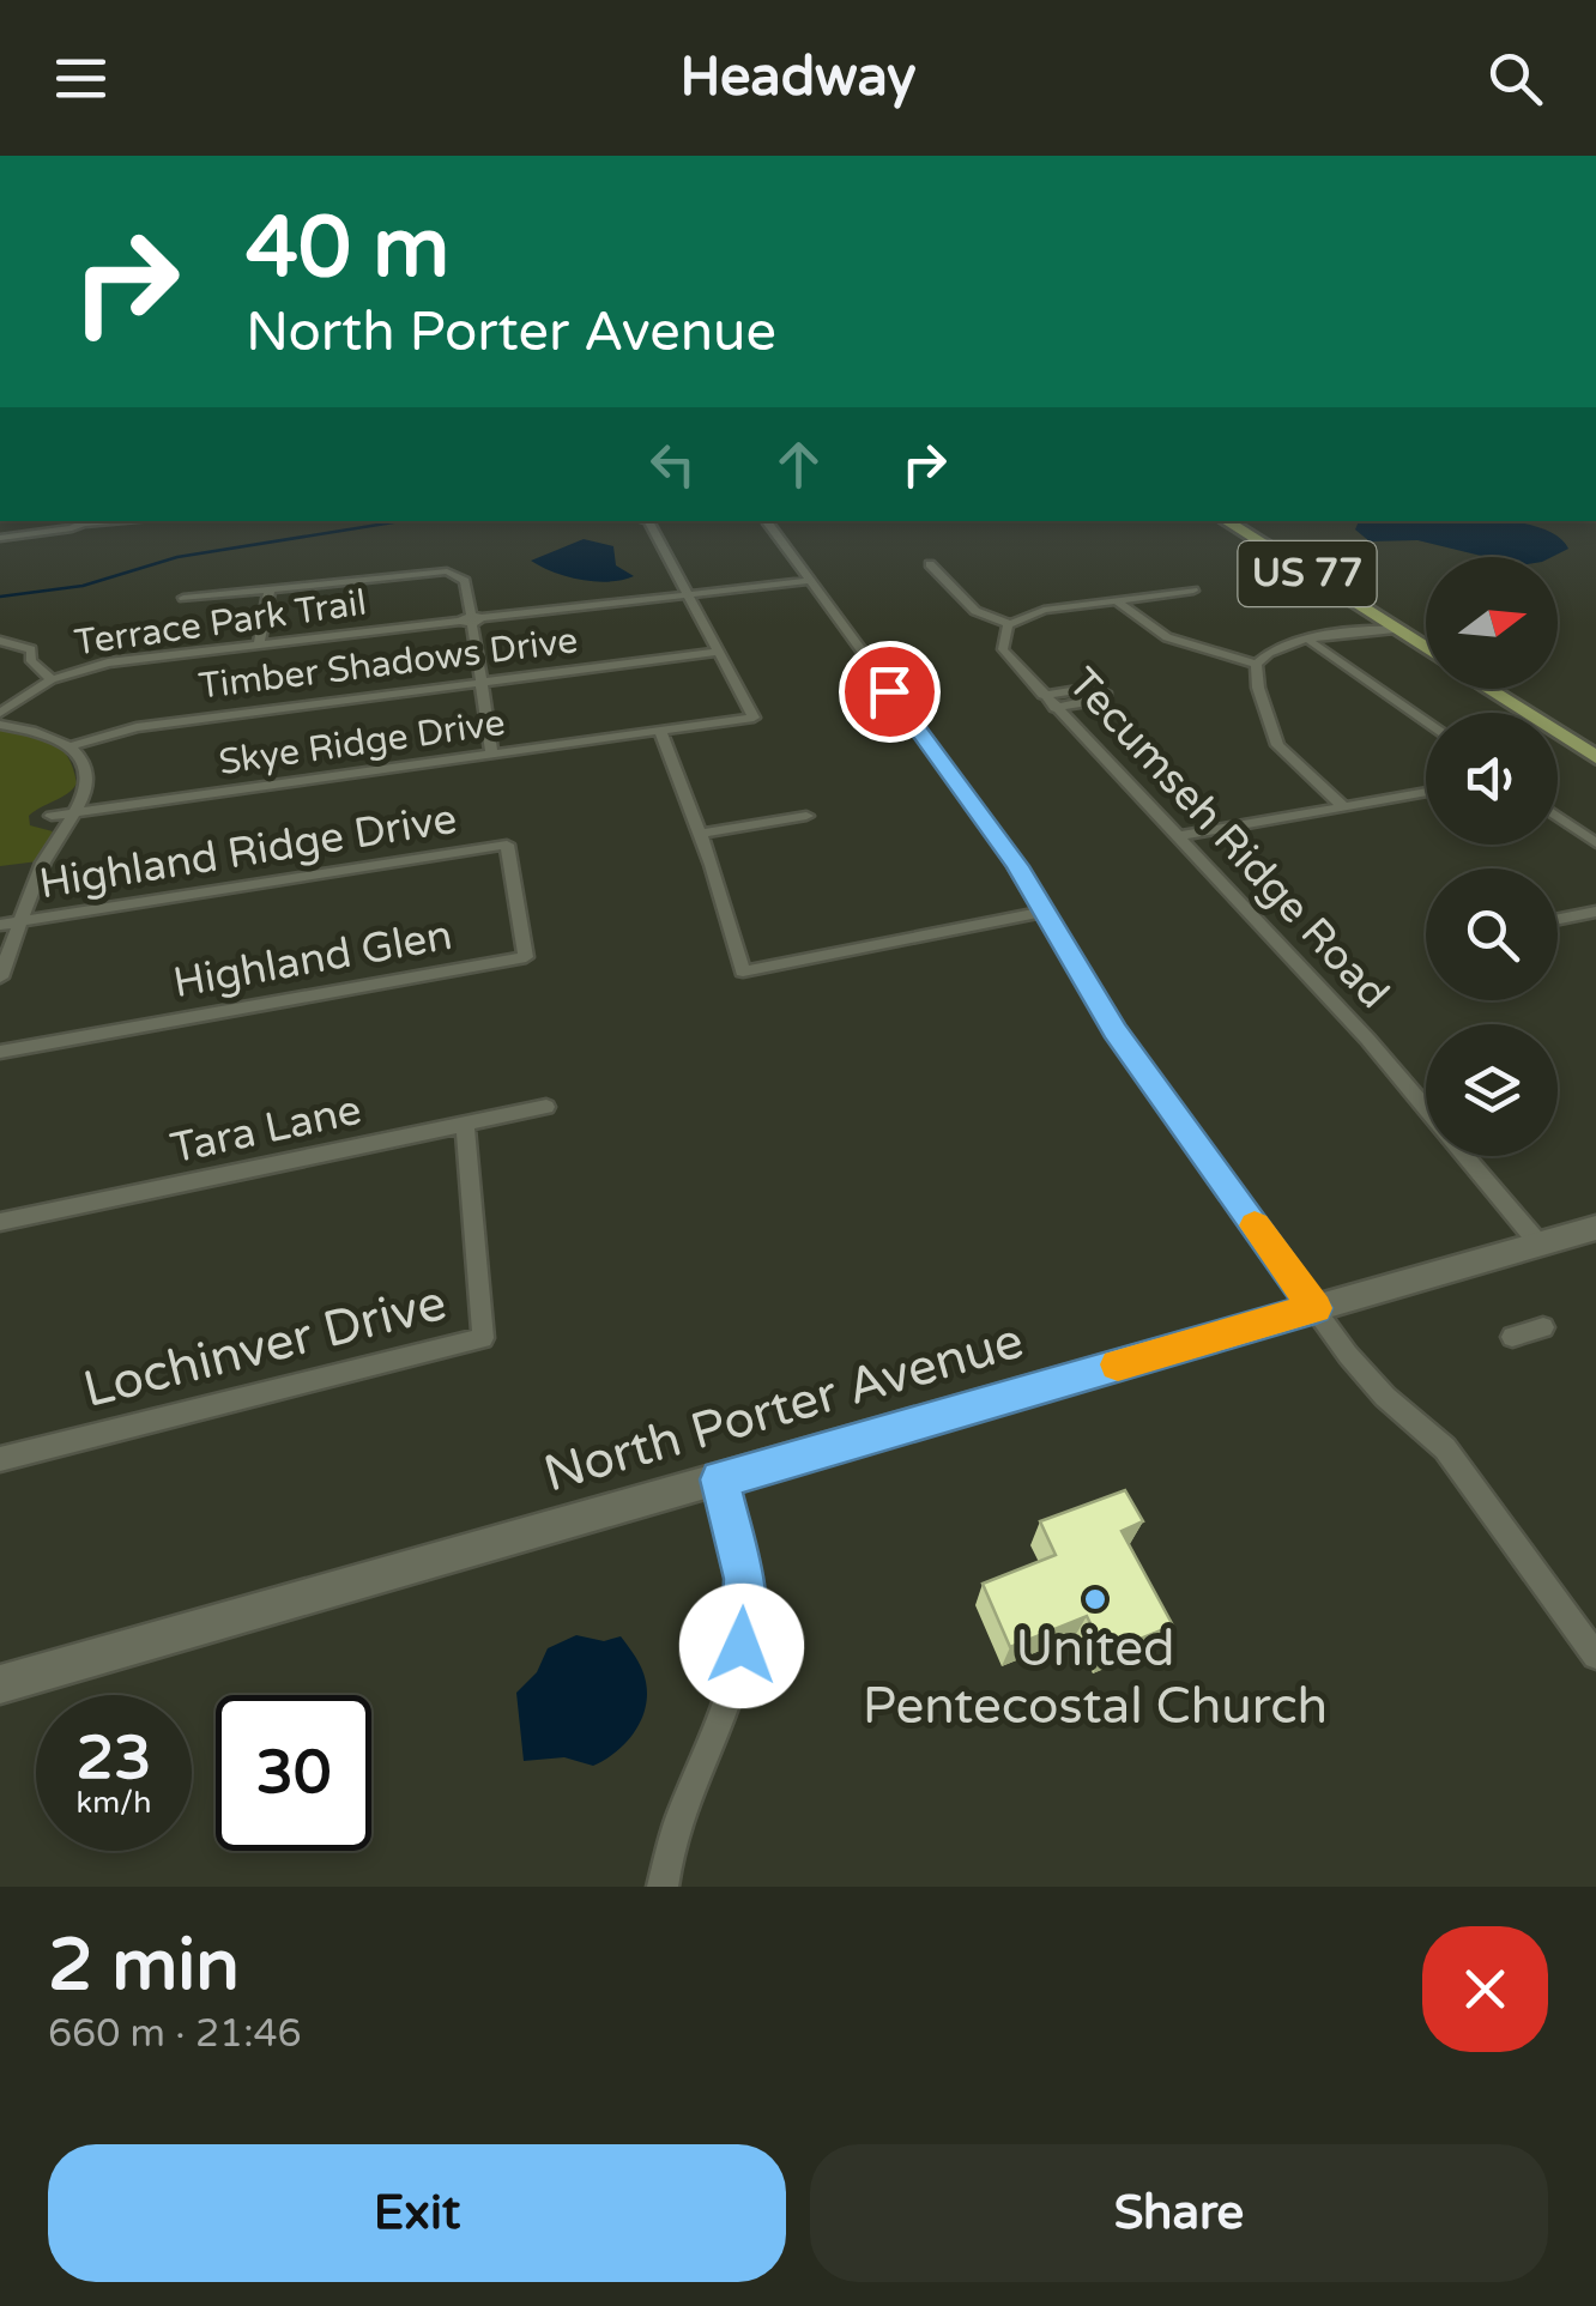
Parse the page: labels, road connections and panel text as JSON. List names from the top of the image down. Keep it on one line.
{"streets":{"main road":["US 77","North Porter Avenue"],"street":["Terrace Park Trail","Timber Shadows Drive","Skye Ridge Drive","Tecumseh Ridge Road","Highland Ridge Drive","Highland Glen","Tara Lane","Lochinver Drive"]},"crossings":[["Tecumseh Ridge Road","North Porter Avenue"],["Highland Ridge Drive","Highland Glen"],["Tara Lane","Lochinver Drive"]],"places":["United Pentecostal Church"],"north":"right","page":{"header":"Headway","turn":["40 m","North Porter Avenue"],"speed":"23 km/h","limit":"30","heading":["2 min","660 m · 21:46"],"buttons":["Exit","Share"]}}
